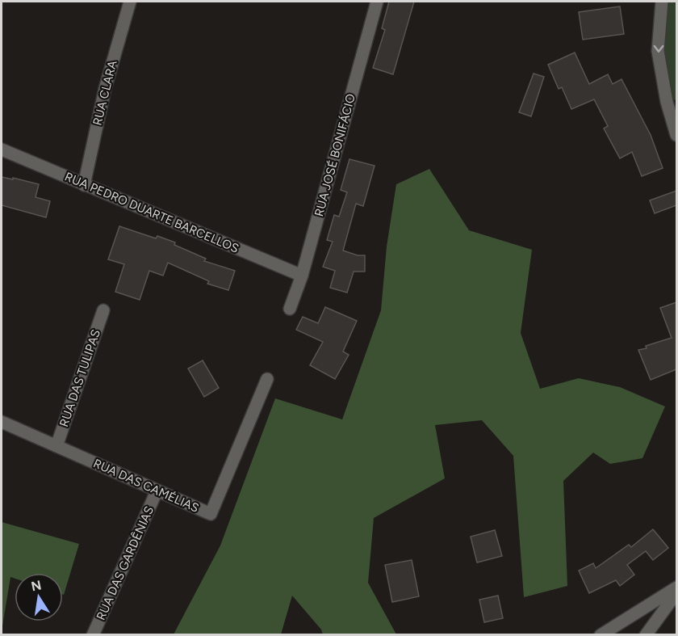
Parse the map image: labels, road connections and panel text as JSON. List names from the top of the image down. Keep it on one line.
{"streets":{"street":["RUA CLARA","RUA JOSÉ BONIFÁCIO","RUA PEDRO DUARTE BARCELLOS","RUA DAS TULIPAS","RUA DAS CAMÉLIAS","RUA DAS GARDÊNIAS"]},"crossings":[["RUA CLARA","RUA PEDRO DUARTE BARCELLOS"],["RUA JOSÉ BONIFÁCIO","RUA PEDRO DUARTE BARCELLOS"],["RUA DAS TULIPAS","RUA DAS CAMÉLIAS"],["RUA DAS CAMÉLIAS","RUA DAS GARDÊNIAS"]],"north":"top"}
